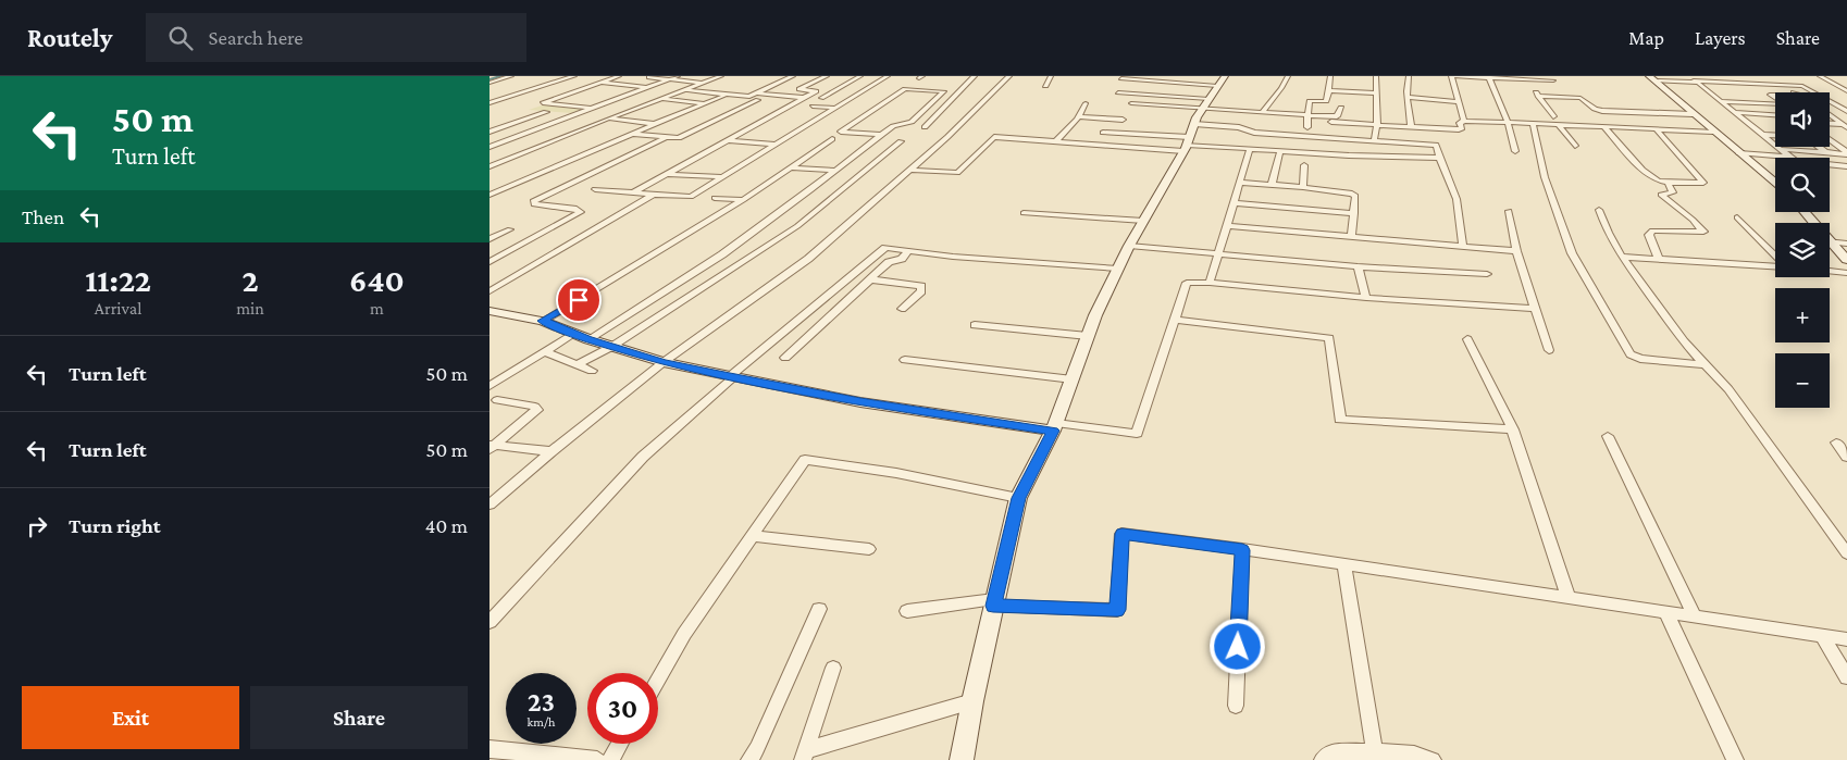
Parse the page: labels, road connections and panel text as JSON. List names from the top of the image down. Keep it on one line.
{"page":{"header":"Routely","search":"Search here","nav":["Map","Layers","Share"],"turn":["50 m","Turn left"],"map_buttons":["+","−"],"then":"Then","eta":["11:22","Arrival","2","min","640","m"],"list":[{"name":"Turn left","value":"50 m"},{"name":"Turn left","value":"50 m"},{"name":"Turn right","value":"40 m"}],"speed":"23 km/h","limit":"30","buttons":["Exit","Share"]}}
